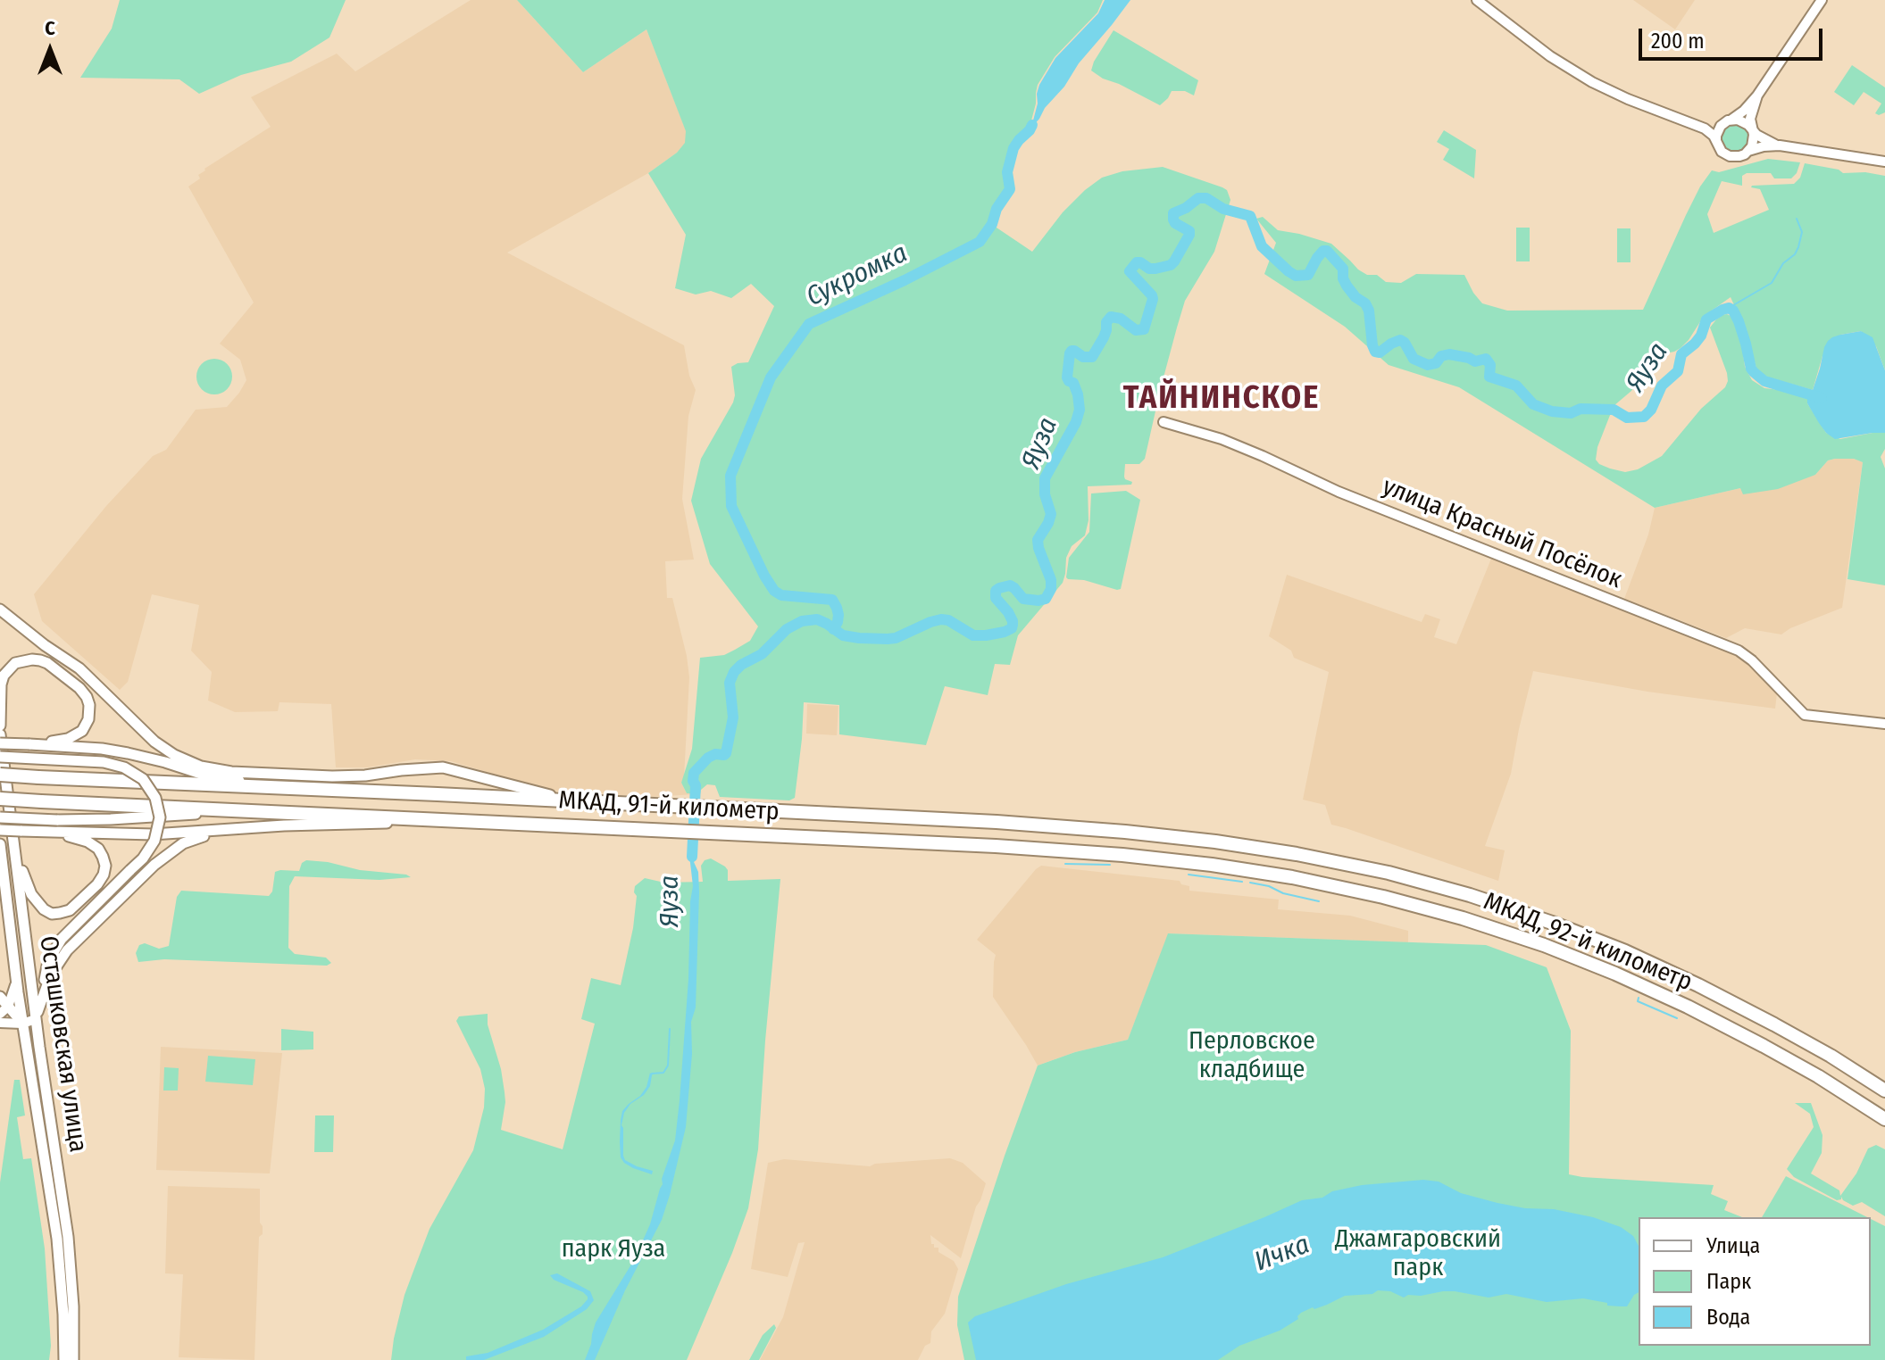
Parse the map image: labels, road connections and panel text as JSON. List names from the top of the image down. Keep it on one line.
{"streets":{"highway":["МКАД, 91-й километр","МКАД, 92-й километр"],"main road":["Осташковская улица"],"street":["улица Красный Посёлок"]},"crossings":[["МКАД, 91-й километр","МКАД, 92-й километр"]],"districts":["ТАЙНИНСКОЕ"],"water":["Сукромка","Яуза","Ичка"],"parks":["Перловское кладбище","Джамгаровский парк","парк Яуза"],"legend":["Улица","Парк","Вода"],"scale_bar":"200 m","north":"top"}
